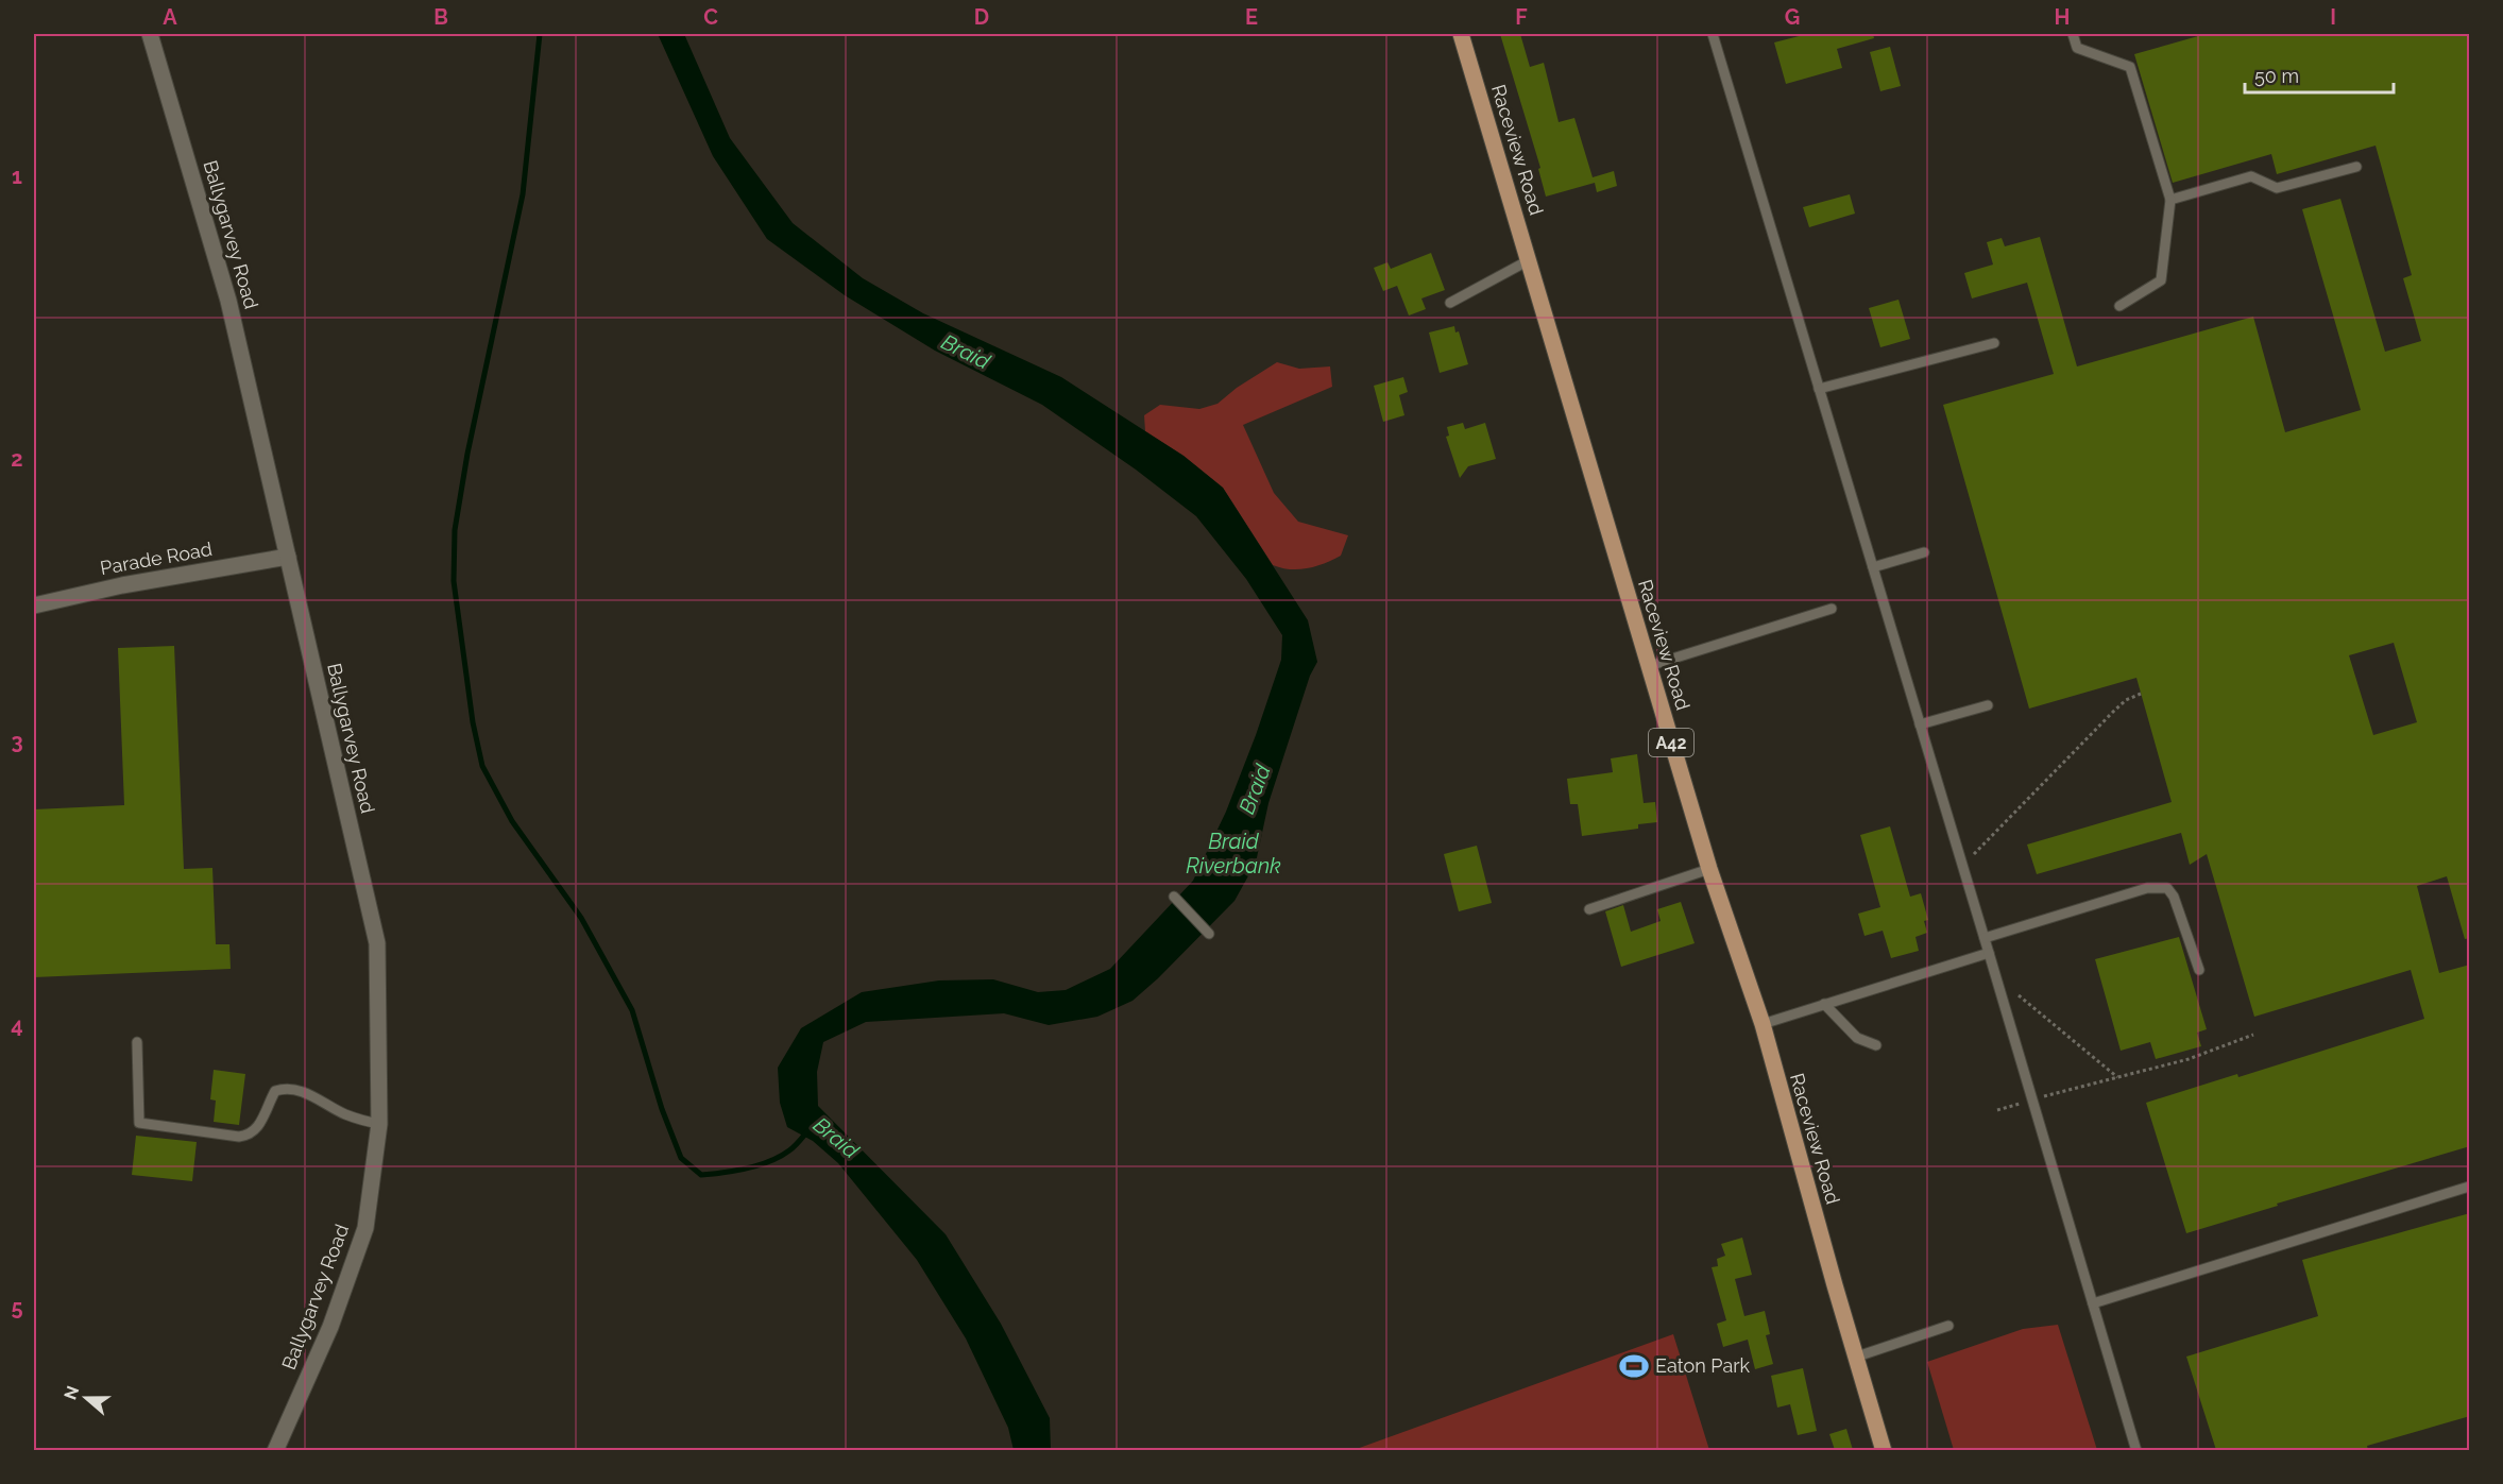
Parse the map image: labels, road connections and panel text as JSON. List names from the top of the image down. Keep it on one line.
{"streets":{"main road":["Raceview Road","A42"],"street":["Ballygarvey Road","Parade Road"]},"crossings":[["Ballygarvey Road","Parade Road"]],"water":["Braid","Braid Riverbank"],"places":{"sports":["Eaton Park"]},"scale_bar":"50 m","north":"left","grid":{"columns":["A","B","C","D","E","F","G","H","I"],"rows":["1","2","3","4","5"]}}
